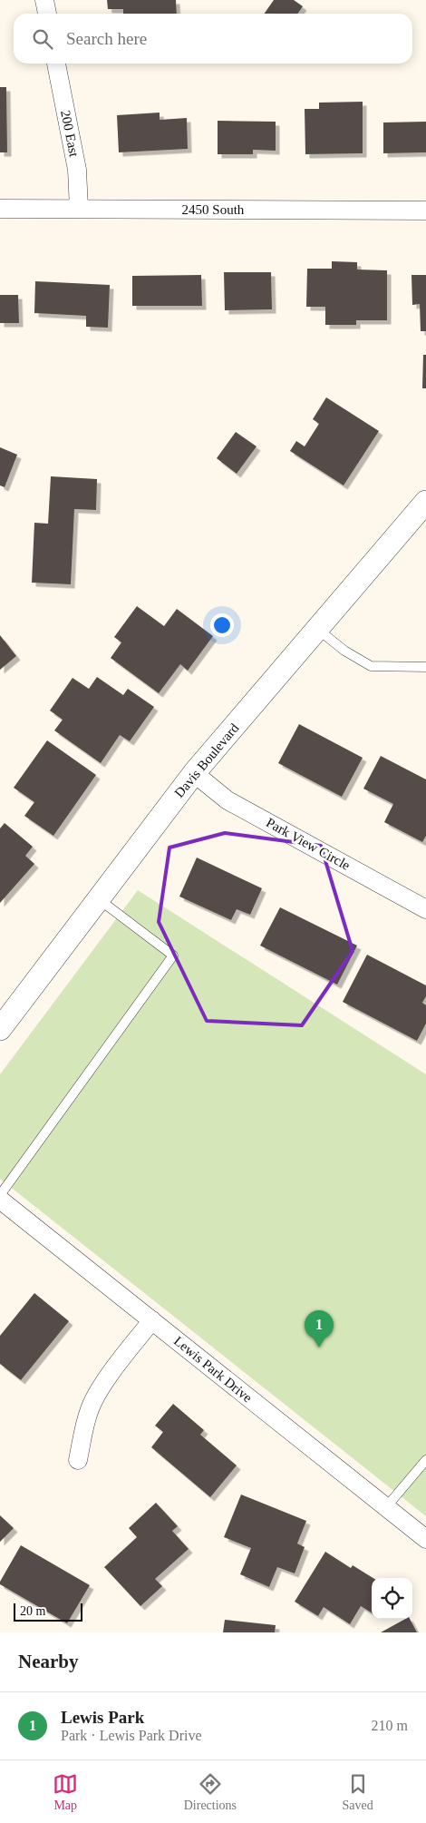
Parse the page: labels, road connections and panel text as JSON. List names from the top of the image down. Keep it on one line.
{"streets":{"street":["200 East","2450 South","Davis Boulevard","Park View Circle","Lewis Park Drive"]},"crossings":[["200 East","2450 South"],["Davis Boulevard","Park View Circle"]],"scale_bar":"20 m","page":{"search":"Search here","pins":"1","scale":"20 m","heading":"Nearby","list":[{"mark":"1","name":"Lewis Park","note":"Park · Lewis Park Drive","value":"210 m"}],"nav":["Map","Directions","Saved"]}}
